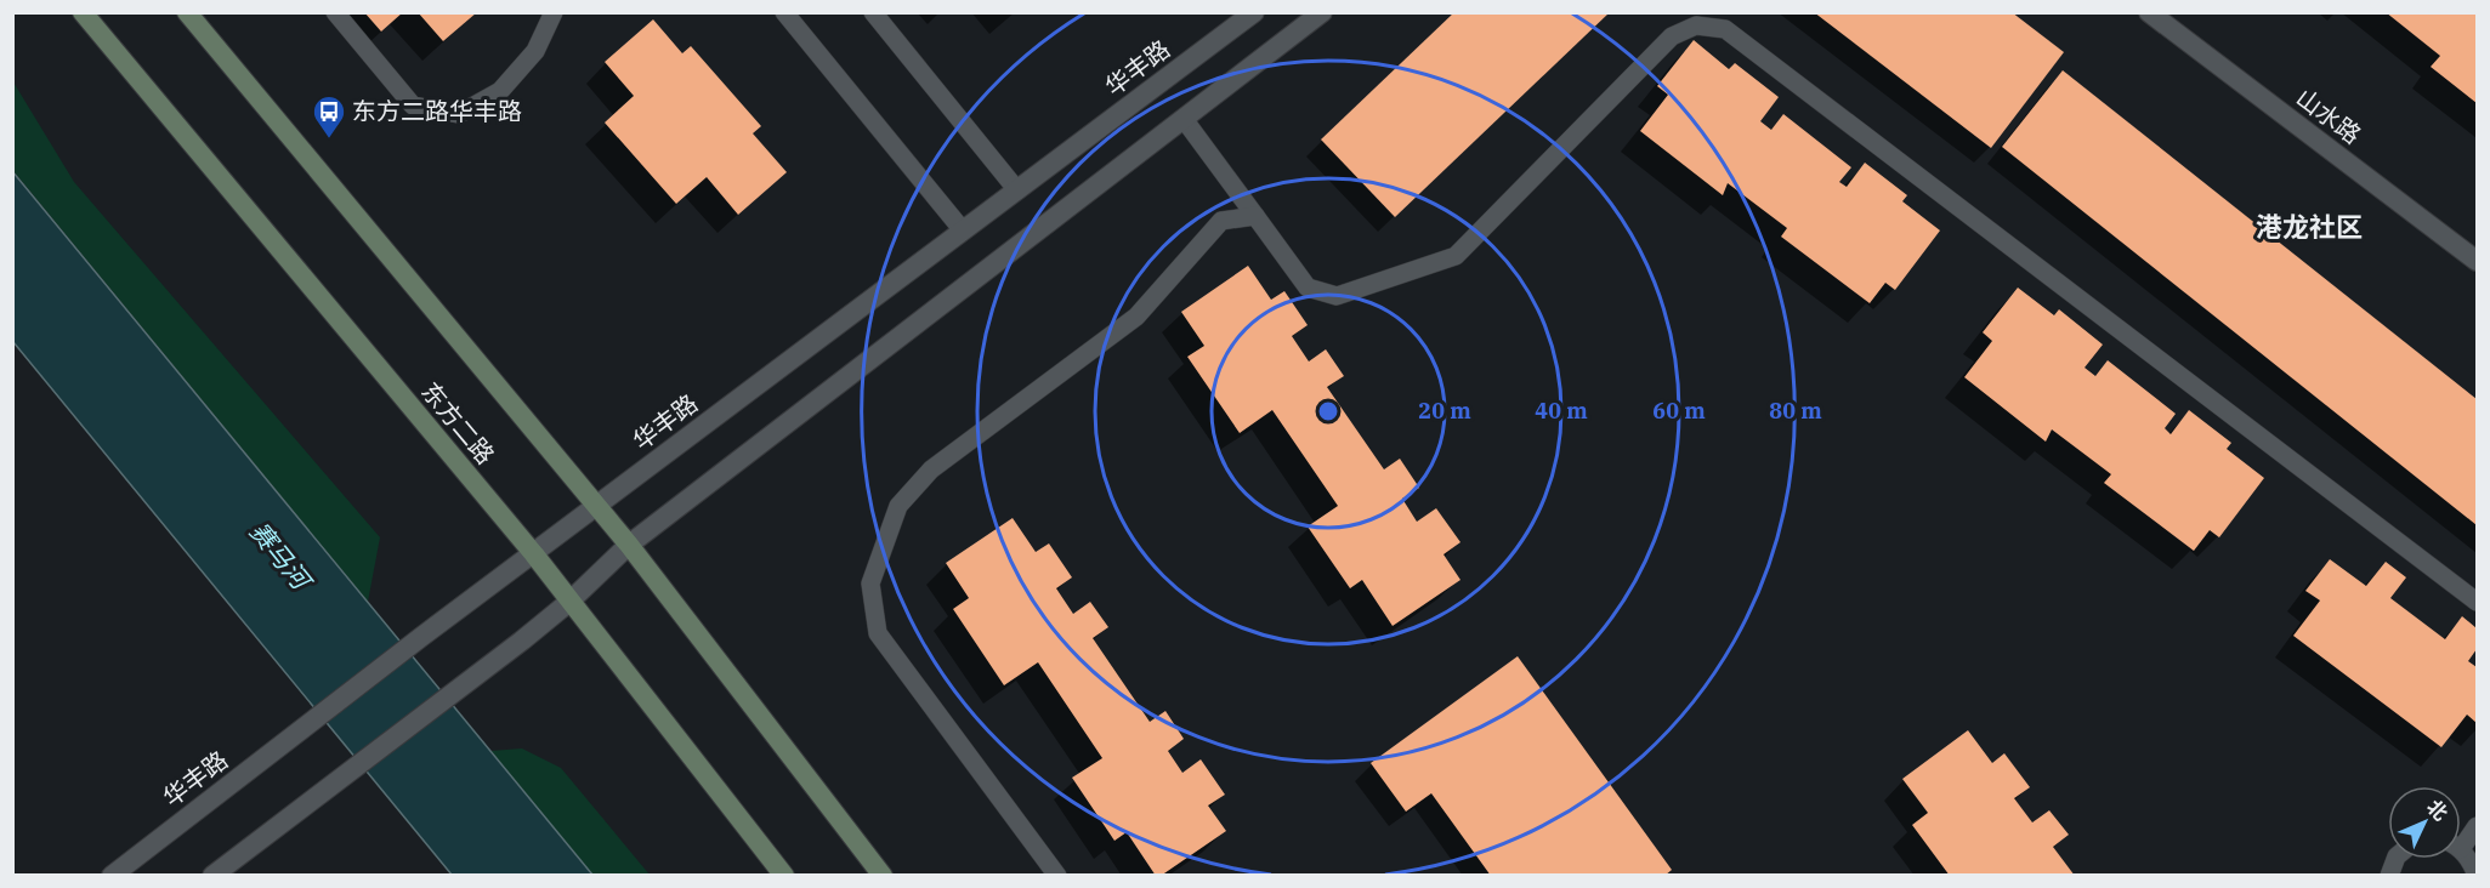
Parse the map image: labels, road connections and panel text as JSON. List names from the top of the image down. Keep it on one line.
{"streets":{"main road":["东方二路"],"street":["华丰路","山水路"]},"crossings":[["华丰路","东方二路"]],"districts":["港龙社区"],"water":["赛马河"],"places":{"bus stop":["东方二路华丰路"]},"north":"top right","rings":["20 m","40 m","60 m","80 m"]}
